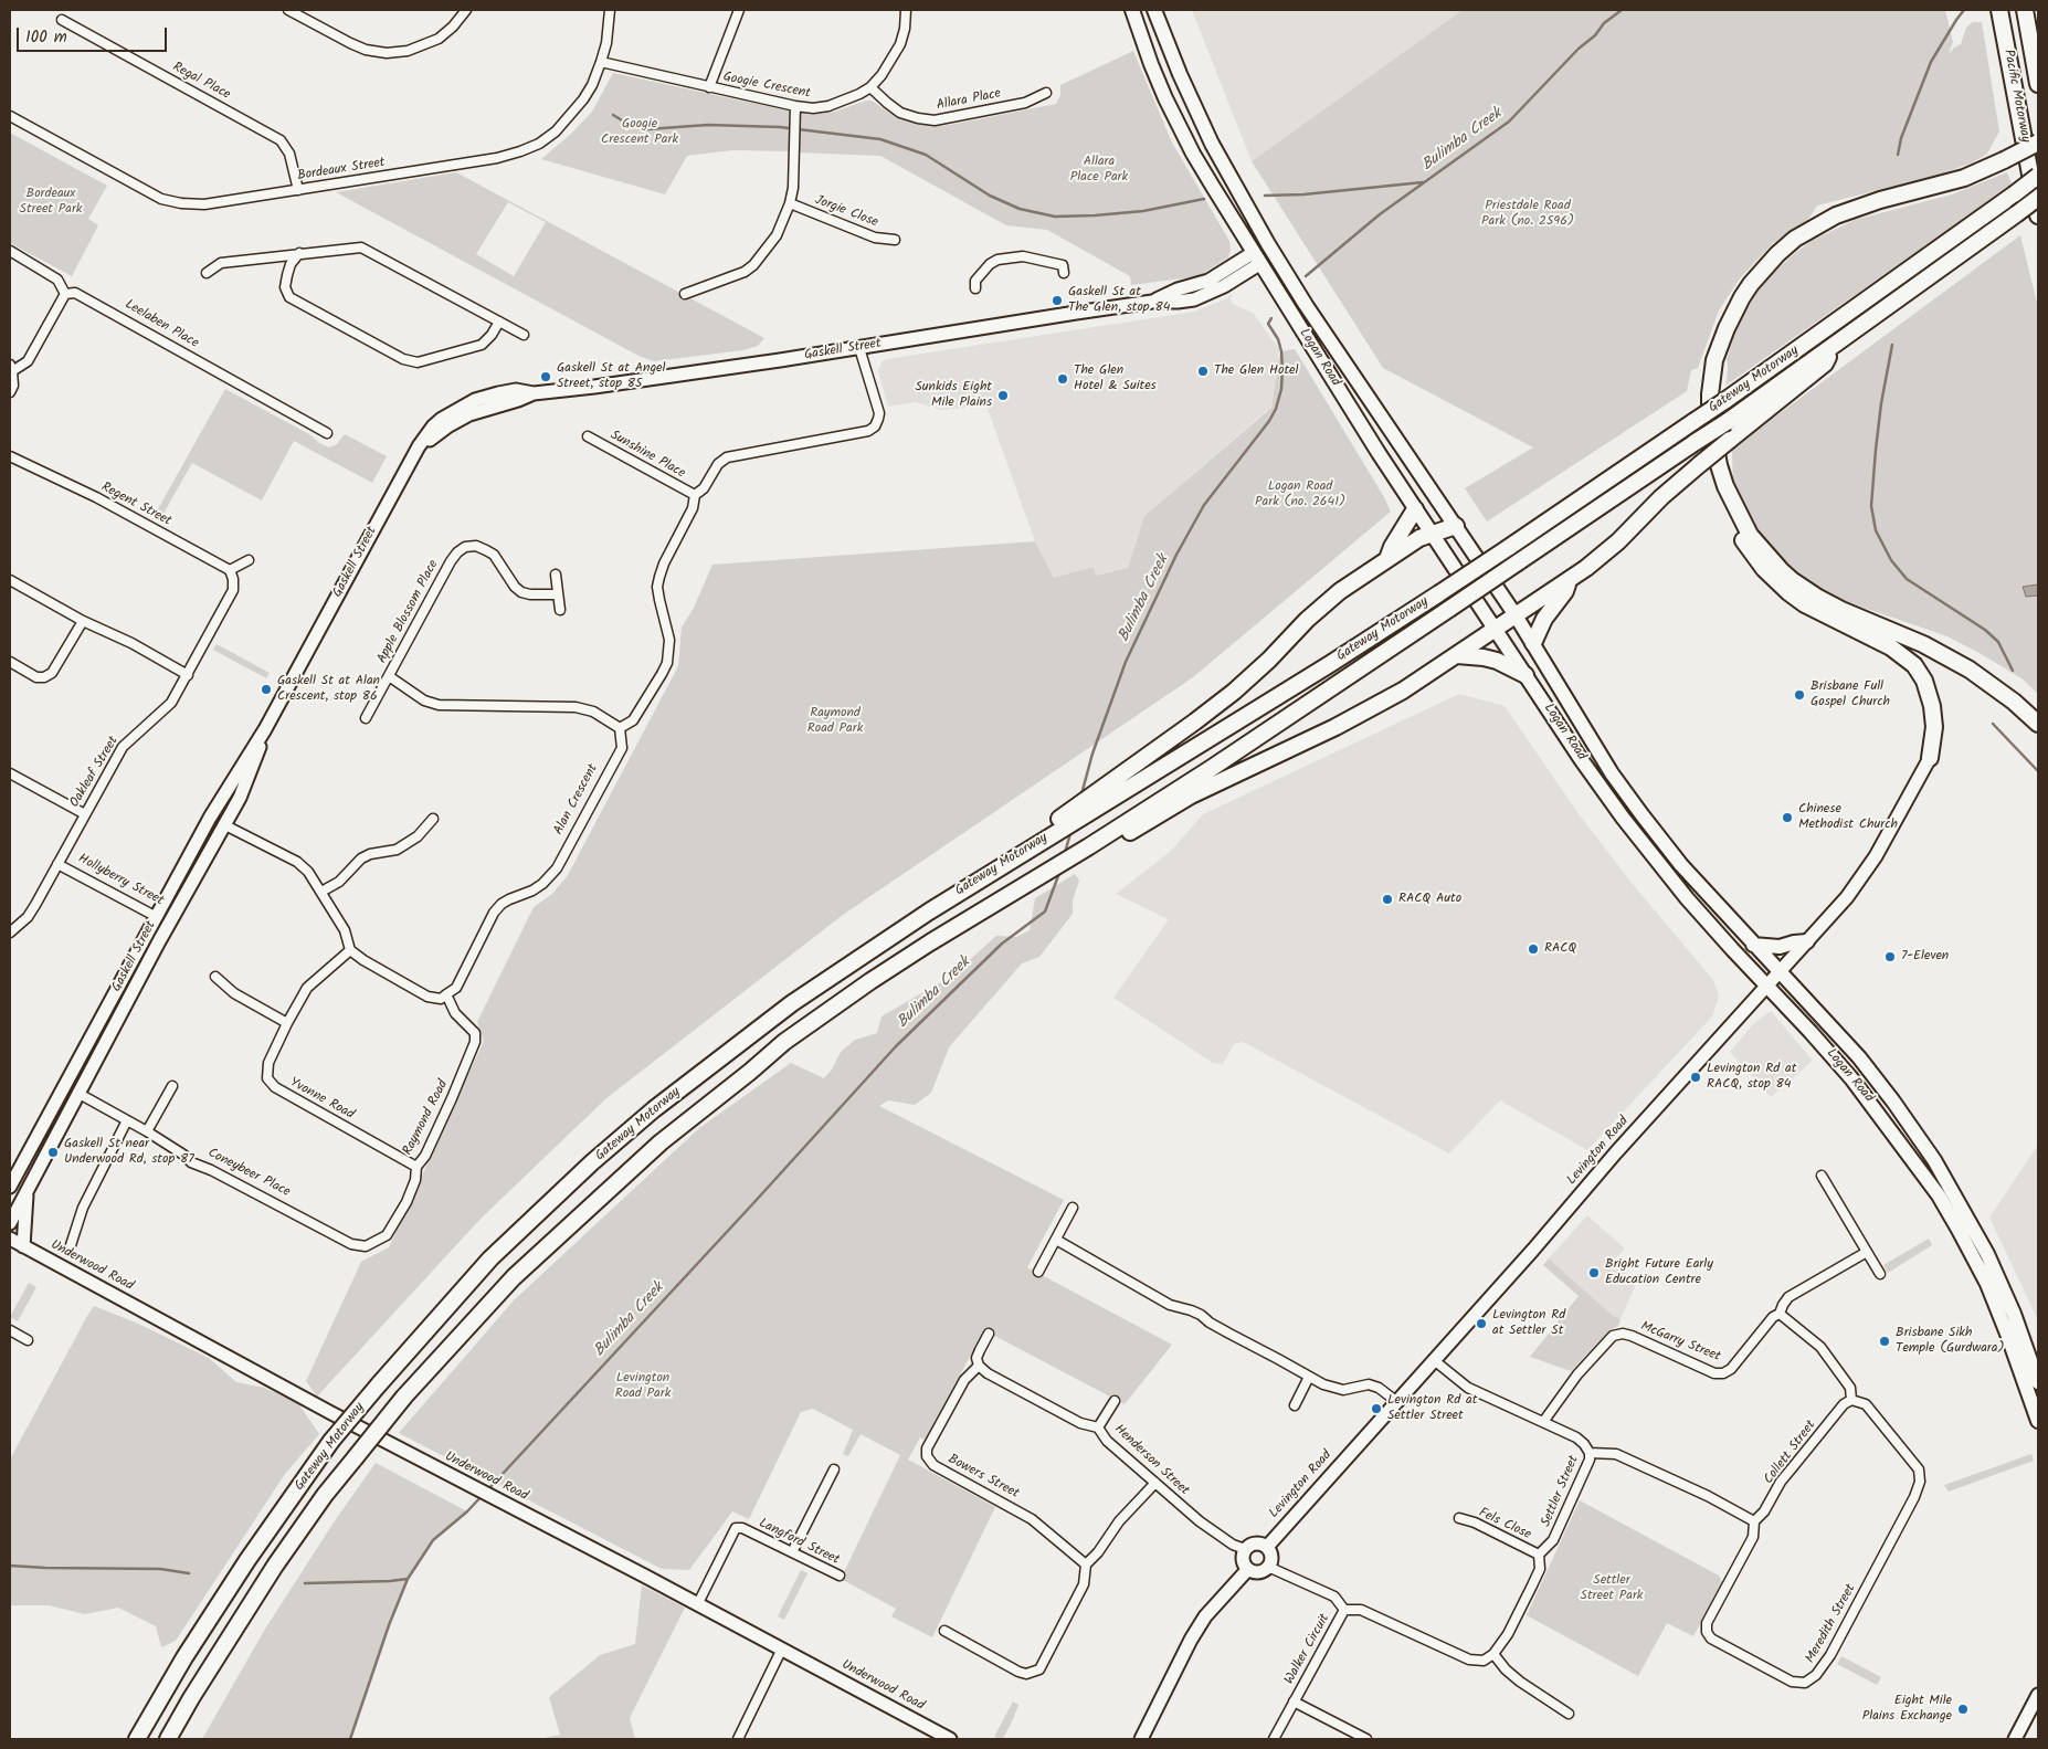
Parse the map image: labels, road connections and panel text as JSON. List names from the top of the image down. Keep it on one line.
{"streets":{"highway":["Pacific Motorway","Gateway Motorway"],"main road":["Gaskell Street","Logan Road"],"street":["Regal Place","Googie Crescent","Allara Place","Bordeaux Street","Jorgie Close","Leelaben Place","Sunshine Place","Regent Street","Apple Blossom Place","Oakleaf Street","Alan Crescent","Hollyberry Street","Yvonne Road","Raymond Road","Levington Road","Coneybeer Place","Underwood Road","McGarry Street","Collett Street","Henderson Street","Bowers Street","Settler Street","Fels Close","Langford Street","Meredith Street","Walker Circuit"]},"crossings":[["Regal Place","Bordeaux Street"],["Googie Crescent","Allara Place"],["Googie Crescent","Bordeaux Street"],["Gaskell Street","Logan Road"],["Gaskell Street","Hollyberry Street"],["Gaskell Street","Coneybeer Place"],["Gaskell Street","Underwood Road"],["Logan Road","Levington Road"],["Regent Street","Oakleaf Street"],["Apple Blossom Place","Alan Crescent"],["Oakleaf Street","Hollyberry Street"],["Alan Crescent","Raymond Road"],["Yvonne Road","Raymond Road"],["Raymond Road","Coneybeer Place"],["Levington Road","Henderson Street"],["Levington Road","Settler Street"],["Underwood Road","Langford Street"],["McGarry Street","Settler Street"],["Collett Street","Meredith Street"],["Henderson Street","Bowers Street"],["Settler Street","Fels Close"]],"water":["Bulimba Creek"],"parks":["Googie Crescent Park","Allara Place Park","Bordeaux Street Park","Priestdale Road Park (no. 2596)","Logan Road Park (no. 2641)","Raymond Road Park","Levington Road Park","Settler Street Park"],"places":["Gaskell St at The Glen, stop 84","The Glen Hotel","Gaskell St at Angel Street, stop 85","The Glen Hotel & Suites","Sunkids Eight Mile Plains","Gaskell St at Alan Crescent, stop 86","Brisbane Full Gospel Church","Chinese Methodist Church","RACQ Auto","RACQ","7-Eleven","Levington Rd at RACQ, stop 84","Gaskell St near Underwood Rd, stop 87","Bright Future Early Education Centre","Levington Rd at Settler St","Brisbane Sikh Temple (Gurdwara)","Levington Rd at Settler Street","Eight Mile Plains Exchange"],"scale_bar":"100 m"}
